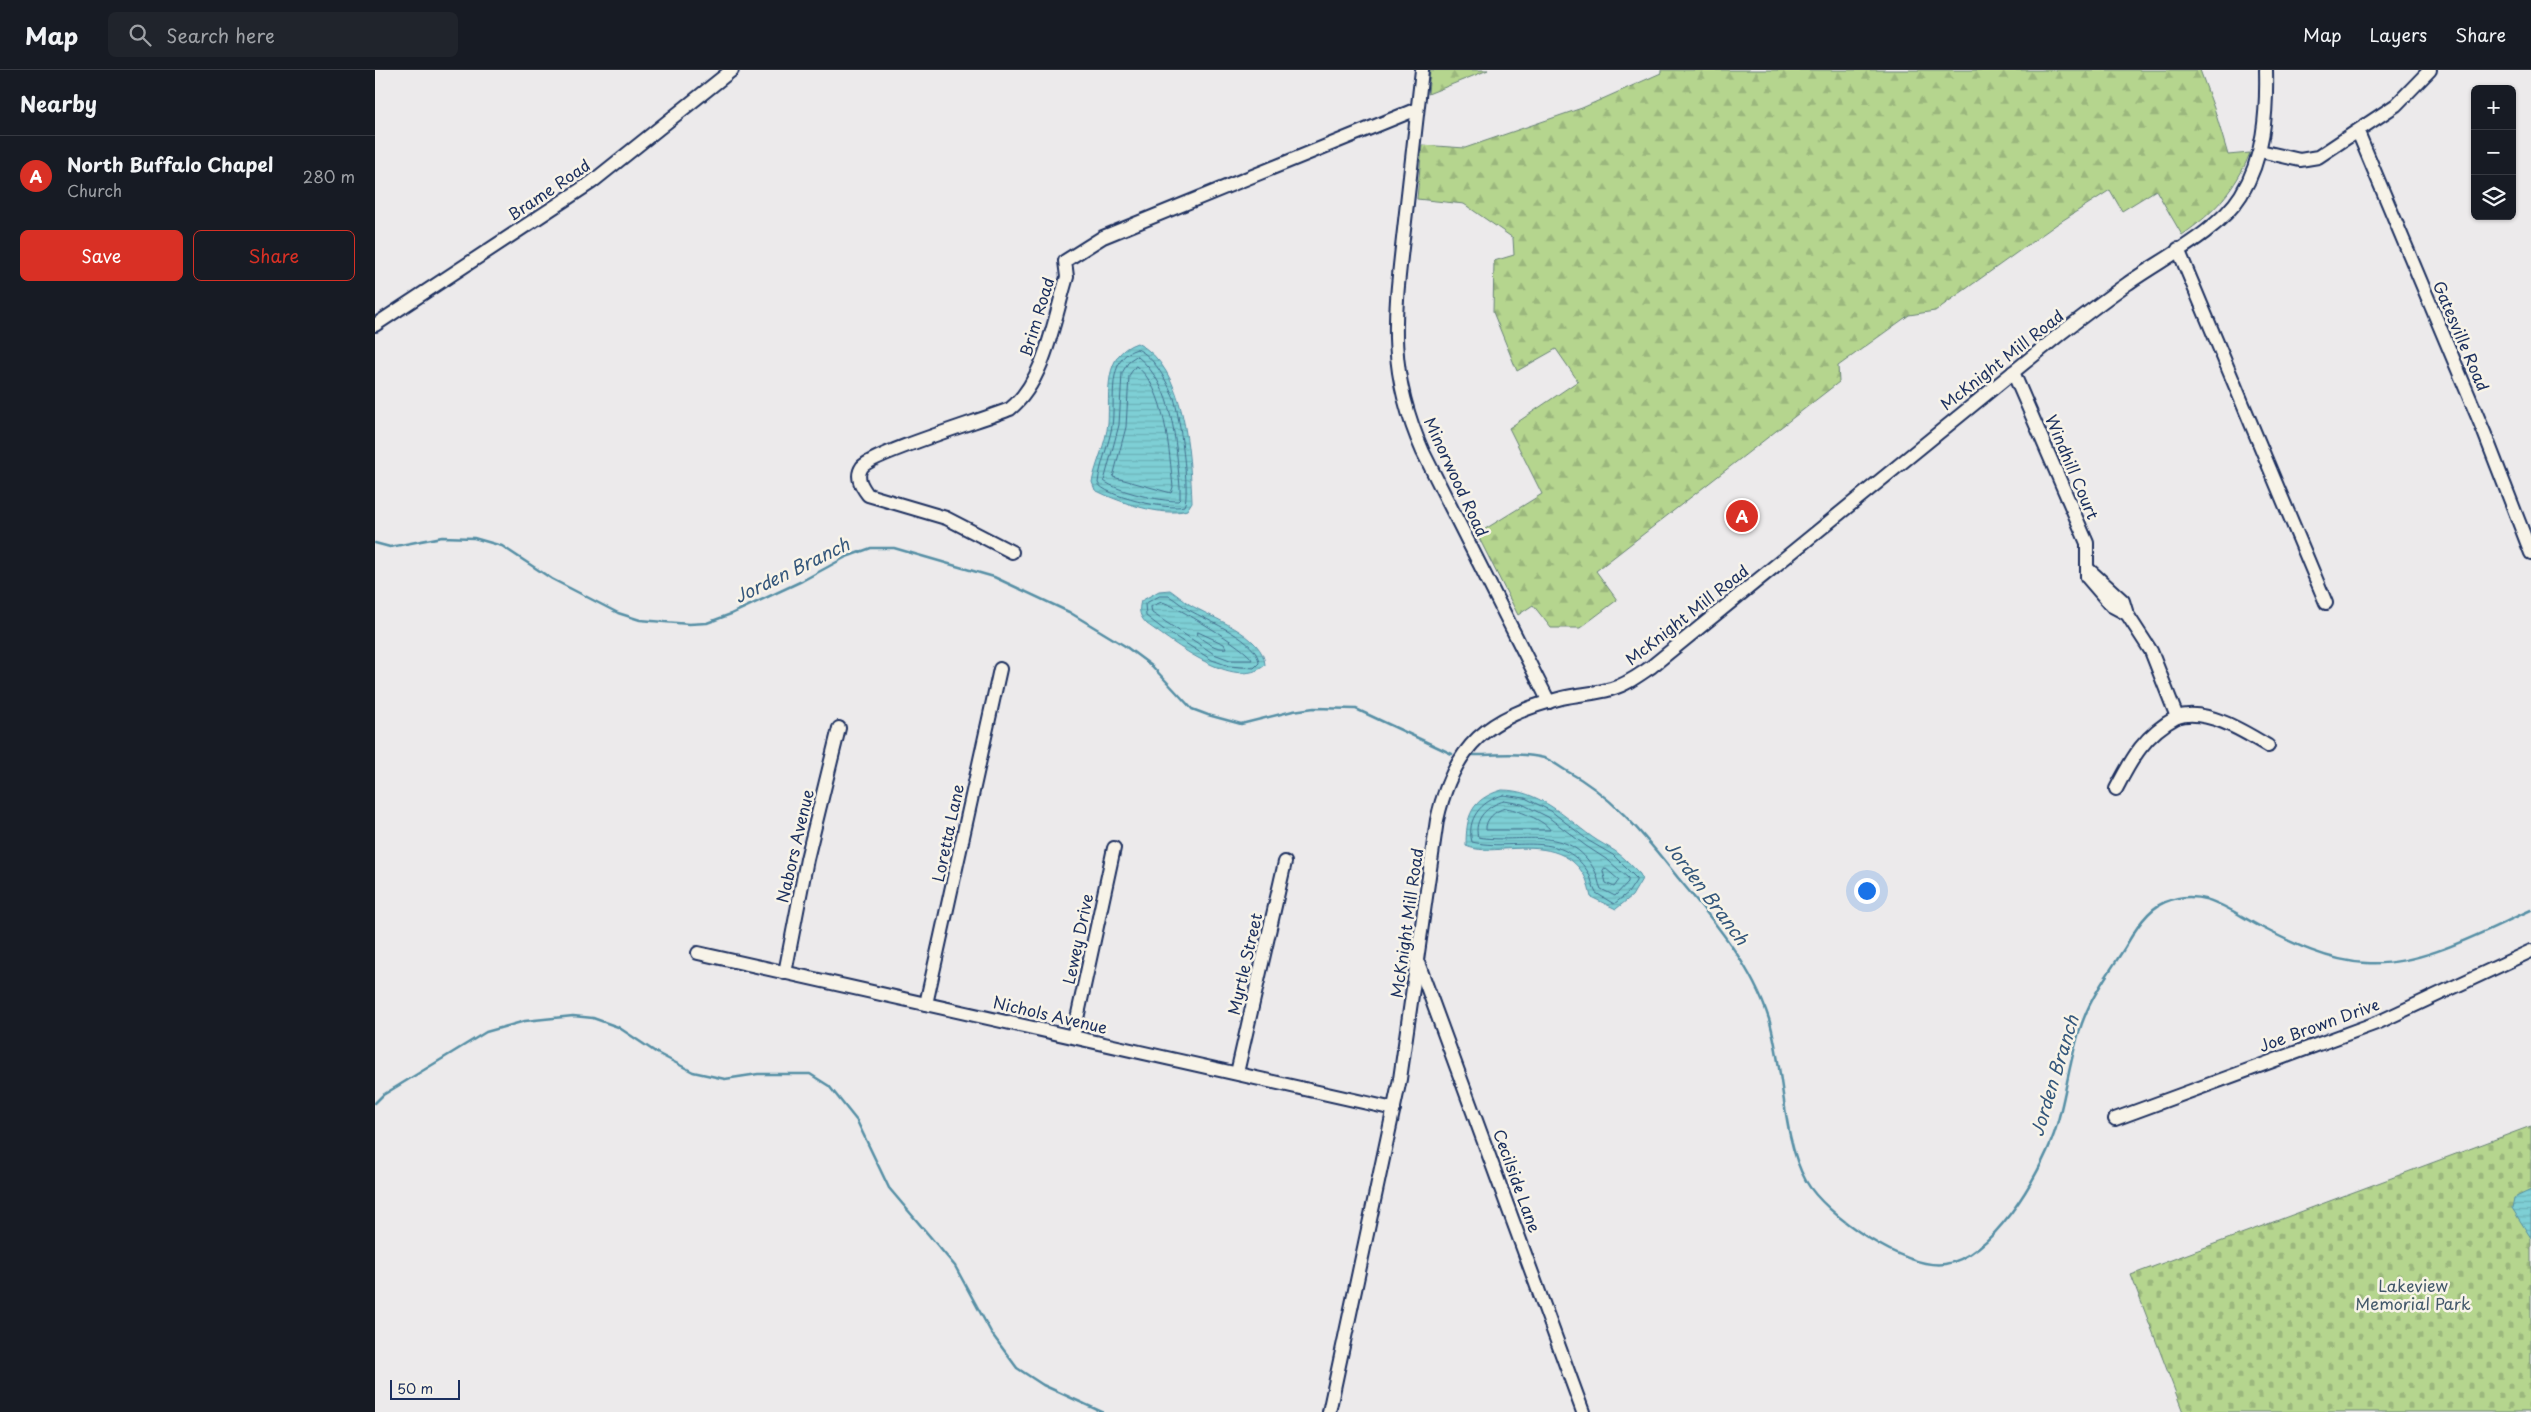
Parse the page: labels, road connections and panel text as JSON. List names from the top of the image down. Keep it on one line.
{"streets":{"street":["Brame Road","Brim Road","Gatesville Road","McKnight Mill Road","Windhill Court","Minorwood Road","Loretta Lane","Nabors Avenue","Lewey Drive","Myrtle Street","Nichols Avenue","Joe Brown Drive","Cecilside Lane"]},"crossings":[["Brim Road","Minorwood Road"],["McKnight Mill Road","Windhill Court"],["McKnight Mill Road","Minorwood Road"],["McKnight Mill Road","Nichols Avenue"],["McKnight Mill Road","Cecilside Lane"],["Loretta Lane","Nichols Avenue"],["Nabors Avenue","Nichols Avenue"],["Lewey Drive","Nichols Avenue"],["Myrtle Street","Nichols Avenue"]],"water":["Jorden Branch"],"parks":["Lakeview Memorial Park"],"scale_bar":"50 m","page":{"header":"Map","search":"Search here","nav":["Map","Layers","Share"],"heading":"Nearby","map_buttons":["+","−"],"list":[{"mark":"A","name":"North Buffalo Chapel","note":"Church","value":"280 m"}],"buttons":["Save","Share"],"pins":"A","scale":"50 m"}}
